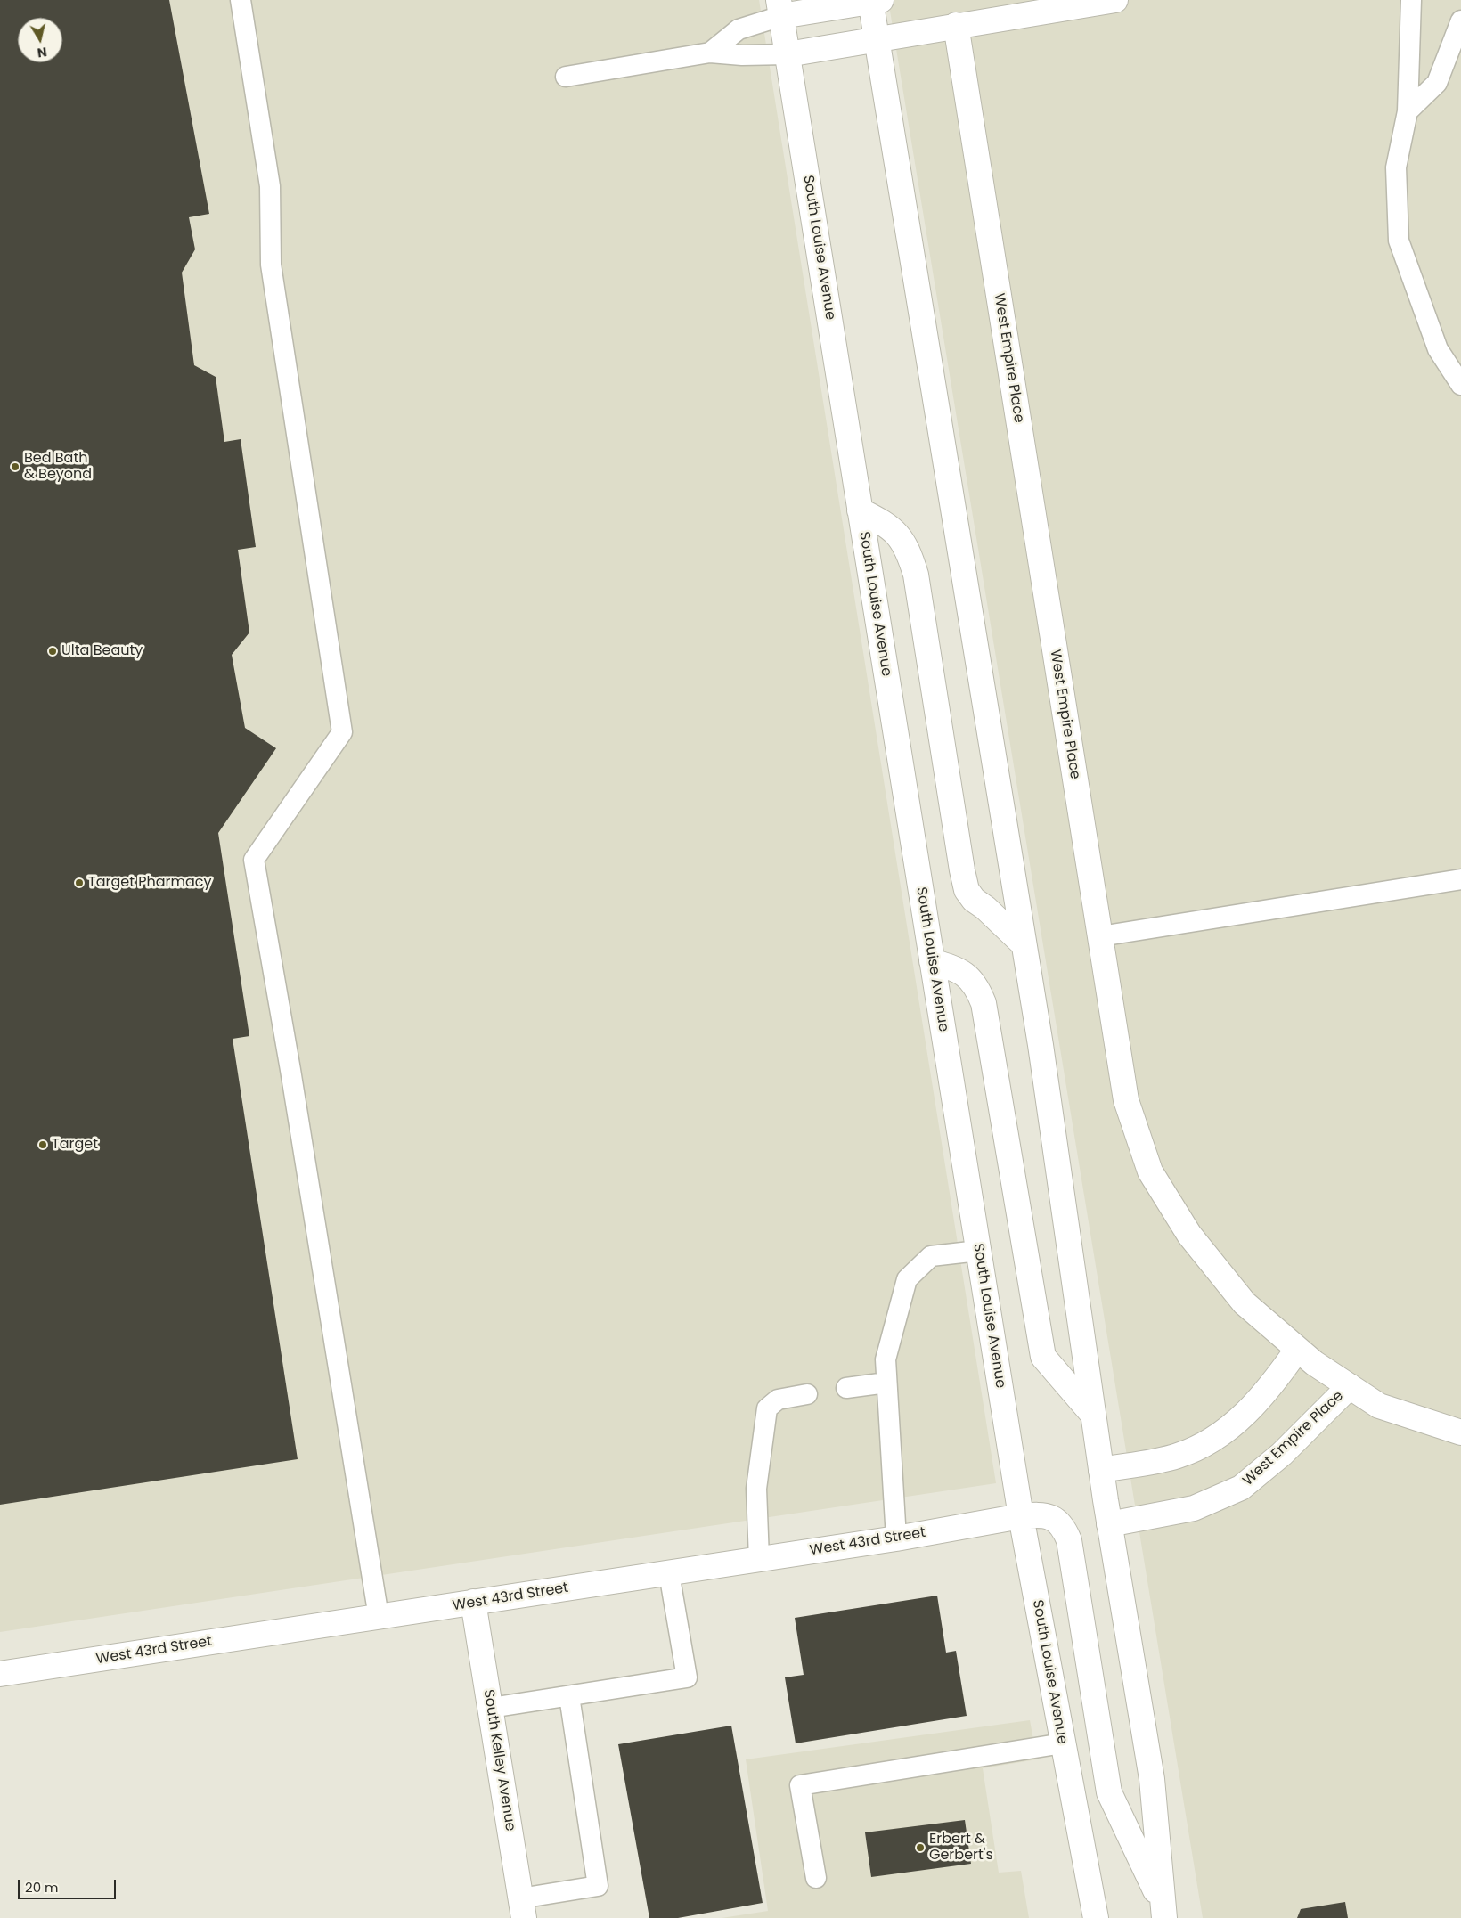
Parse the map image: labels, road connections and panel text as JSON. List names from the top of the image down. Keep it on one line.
{"streets":{"main road":["South Louise Avenue","West Empire Place","West 43rd Street","South Kelley Avenue"]},"crossings":[["South Louise Avenue","West 43rd Street"],["West 43rd Street","South Kelley Avenue"]],"places":["Bed Bath & Beyond","Ulta Beauty","Target Pharmacy","Target","Erbert & Gerbert's"],"scale_bar":"20 m","north":"bottom"}
